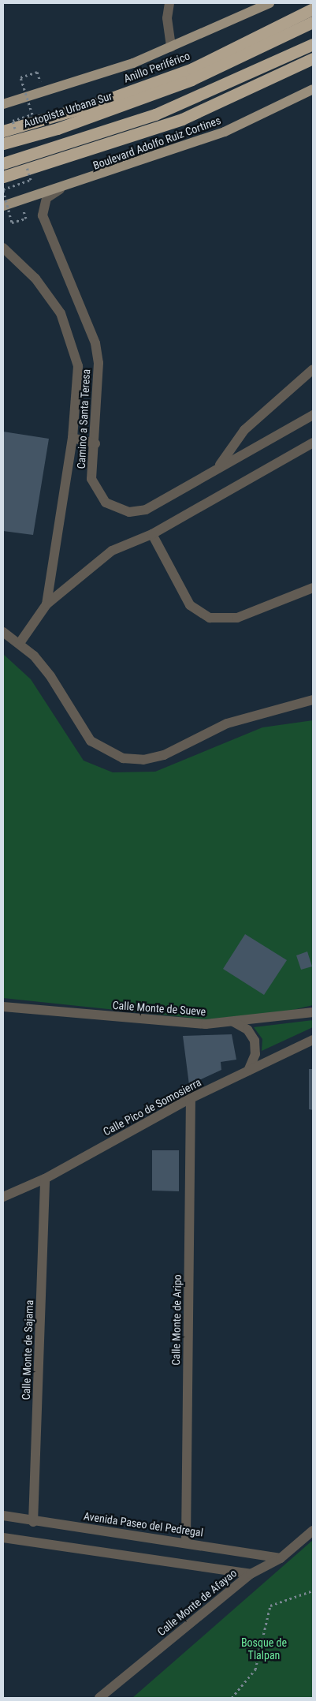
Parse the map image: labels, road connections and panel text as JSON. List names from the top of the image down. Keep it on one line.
{"streets":{"highway":["Anillo Periférico","Autopista Urbana Sur"],"main road":["Boulevard Adolfo Ruiz Cortines"],"street":["Camino a Santa Teresa","Calle Monte de Sueve","Calle Pico de Somosierra","Calle Monte de Aripo","Calle Monte de Sajama","Avenida Paseo del Pedregal","Calle Monte de Afayao"]},"crossings":[["Boulevard Adolfo Ruiz Cortines","Camino a Santa Teresa"],["Calle Pico de Somosierra","Calle Monte de Aripo"],["Calle Pico de Somosierra","Calle Monte de Sajama"],["Calle Monte de Aripo","Avenida Paseo del Pedregal"],["Calle Monte de Sajama","Avenida Paseo del Pedregal"],["Avenida Paseo del Pedregal","Calle Monte de Afayao"]],"parks":["Bosque de Tlalpan"]}
